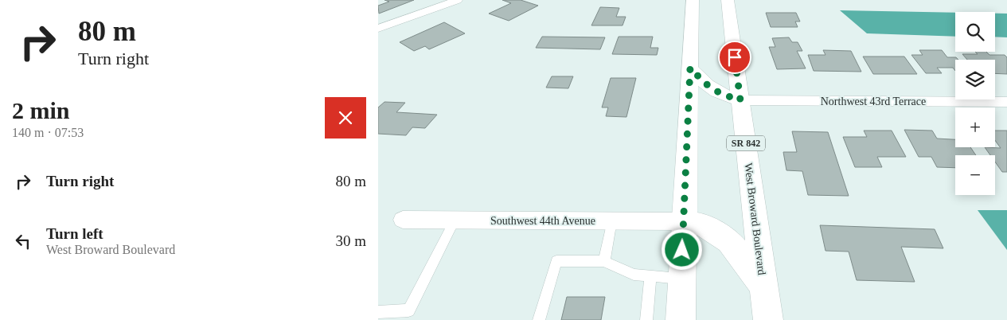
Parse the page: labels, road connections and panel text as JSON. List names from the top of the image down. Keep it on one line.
{"streets":{"main road":["SR 842","West Broward Boulevard"],"street":["Northwest 43rd Terrace","Southwest 44th Avenue"]},"crossings":[["Northwest 43rd Terrace","West Broward Boulevard"]],"page":{"turn":["80 m","Turn right"],"map_buttons":["+","−"],"heading":["2 min","140 m · 07:53"],"list":[{"name":"Turn right","value":"80 m"},{"name":"Turn left","note":"West Broward Boulevard","value":"30 m"}]}}
